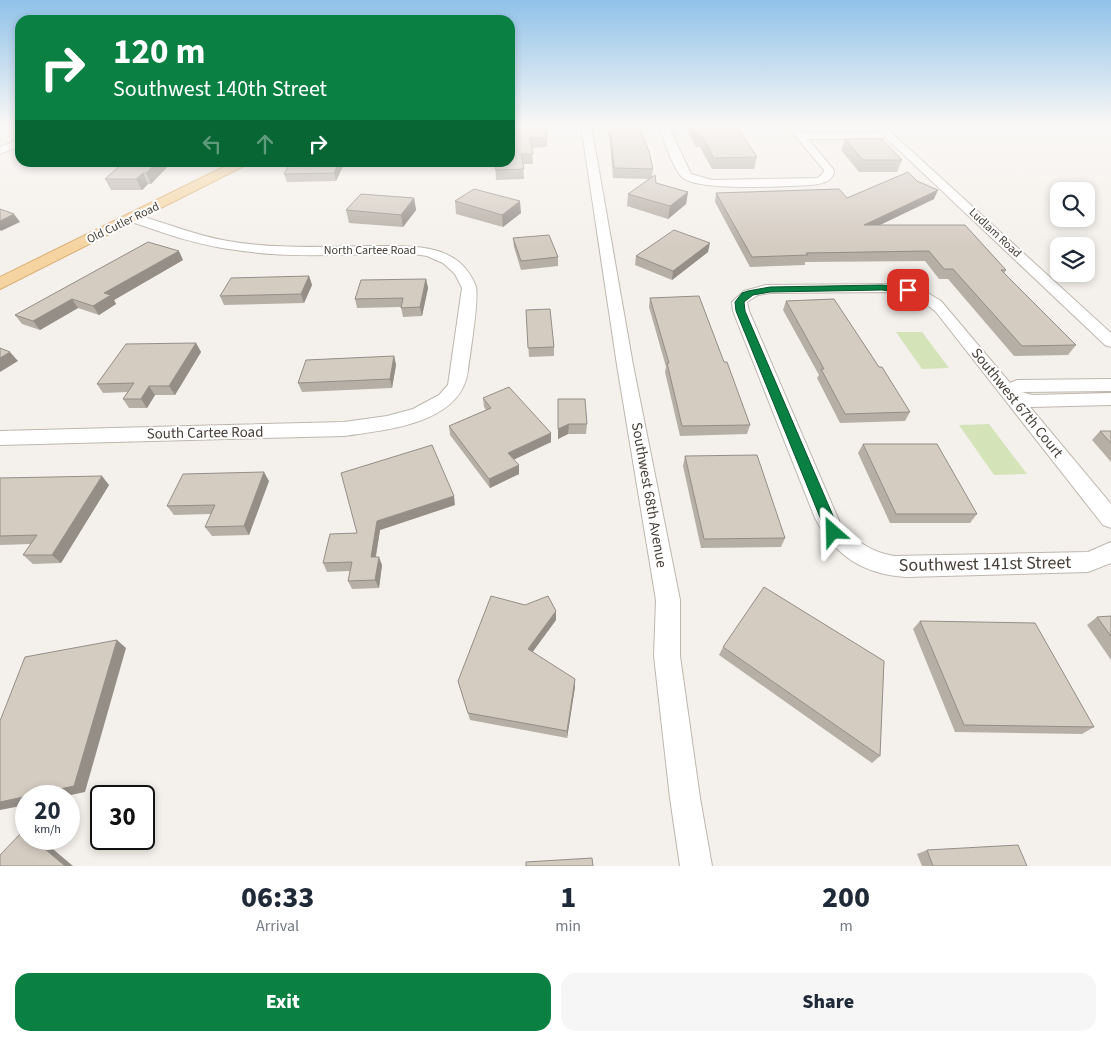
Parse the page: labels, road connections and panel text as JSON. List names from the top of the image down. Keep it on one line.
{"streets":{"main road":["Old Cutler Road"],"street":["Ludlam Road","North Cartee Road","Southwest 67th Court","South Cartee Road","Southwest 68th Avenue","Southwest 141st Street"]},"crossings":[["Old Cutler Road","North Cartee Road"],["North Cartee Road","South Cartee Road"],["Southwest 67th Court","Southwest 141st Street"]],"page":{"turn":["120 m","Southwest 140th Street"],"speed":"20 km/h","limit":"30","eta":["06:33","Arrival","1","min","200","m"],"buttons":["Exit","Share"]}}
